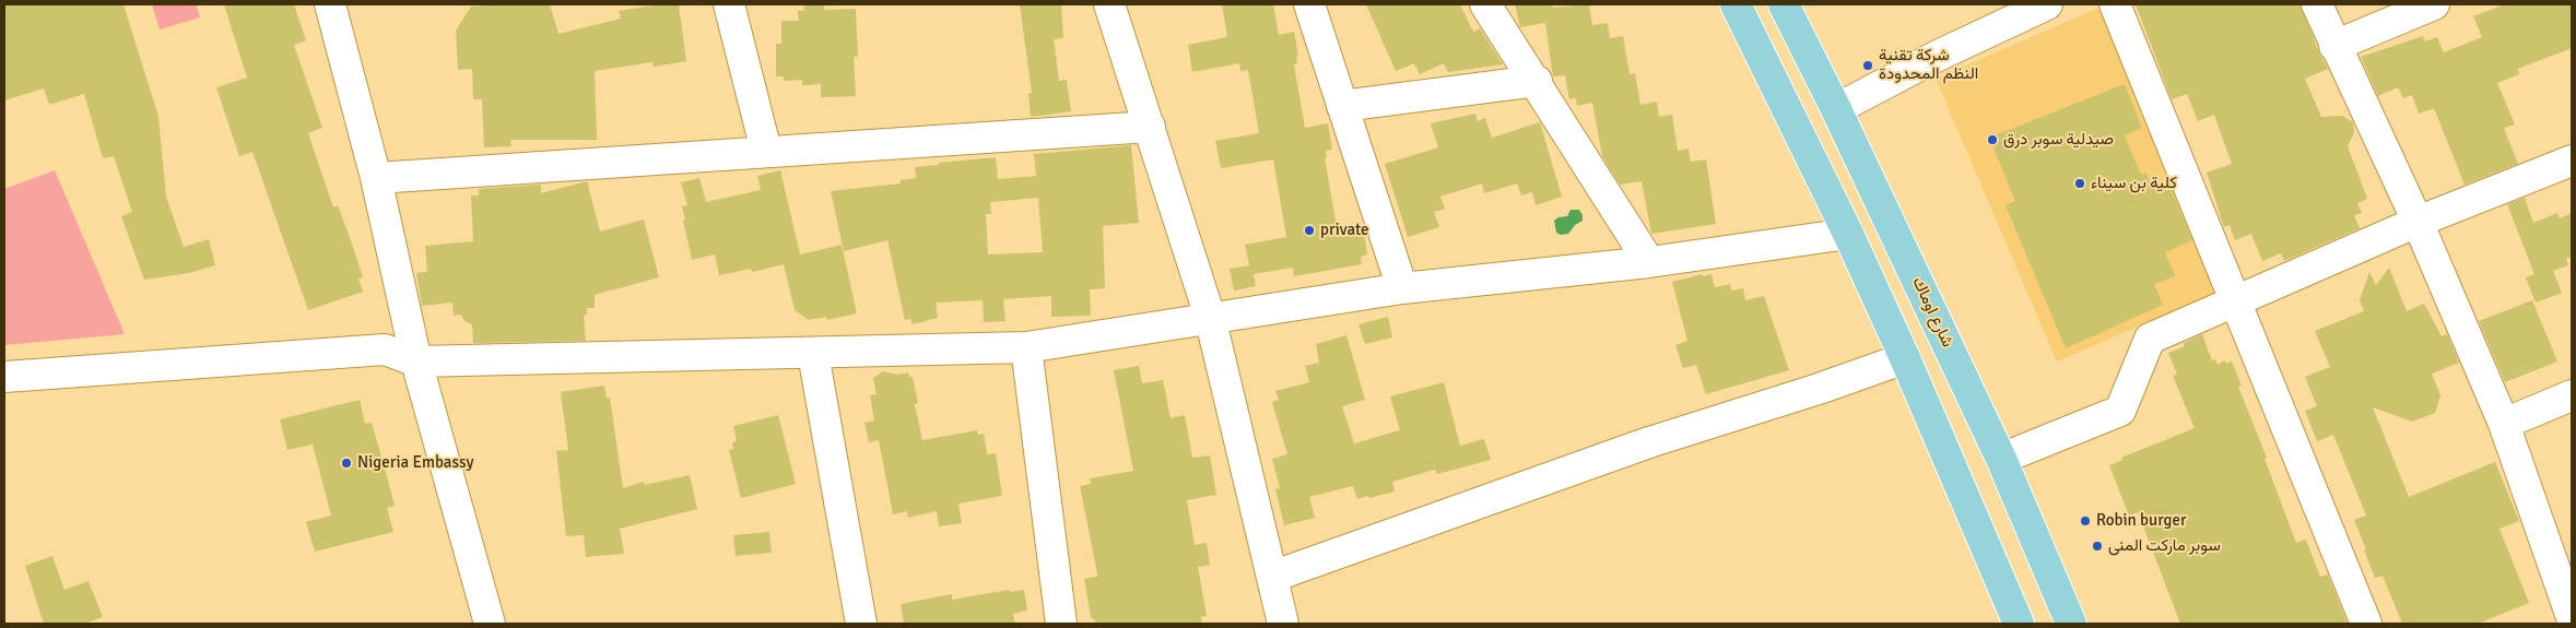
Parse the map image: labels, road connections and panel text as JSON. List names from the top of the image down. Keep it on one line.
{"streets":{"main road":["شارع اوماك"]},"places":["شركة تقنية النظم المحدودة","صيدلية سوبر درق","كلية بن سيناء","private","Nigeria Embassy","Robin burger","سوبر ماركت المنى"]}
